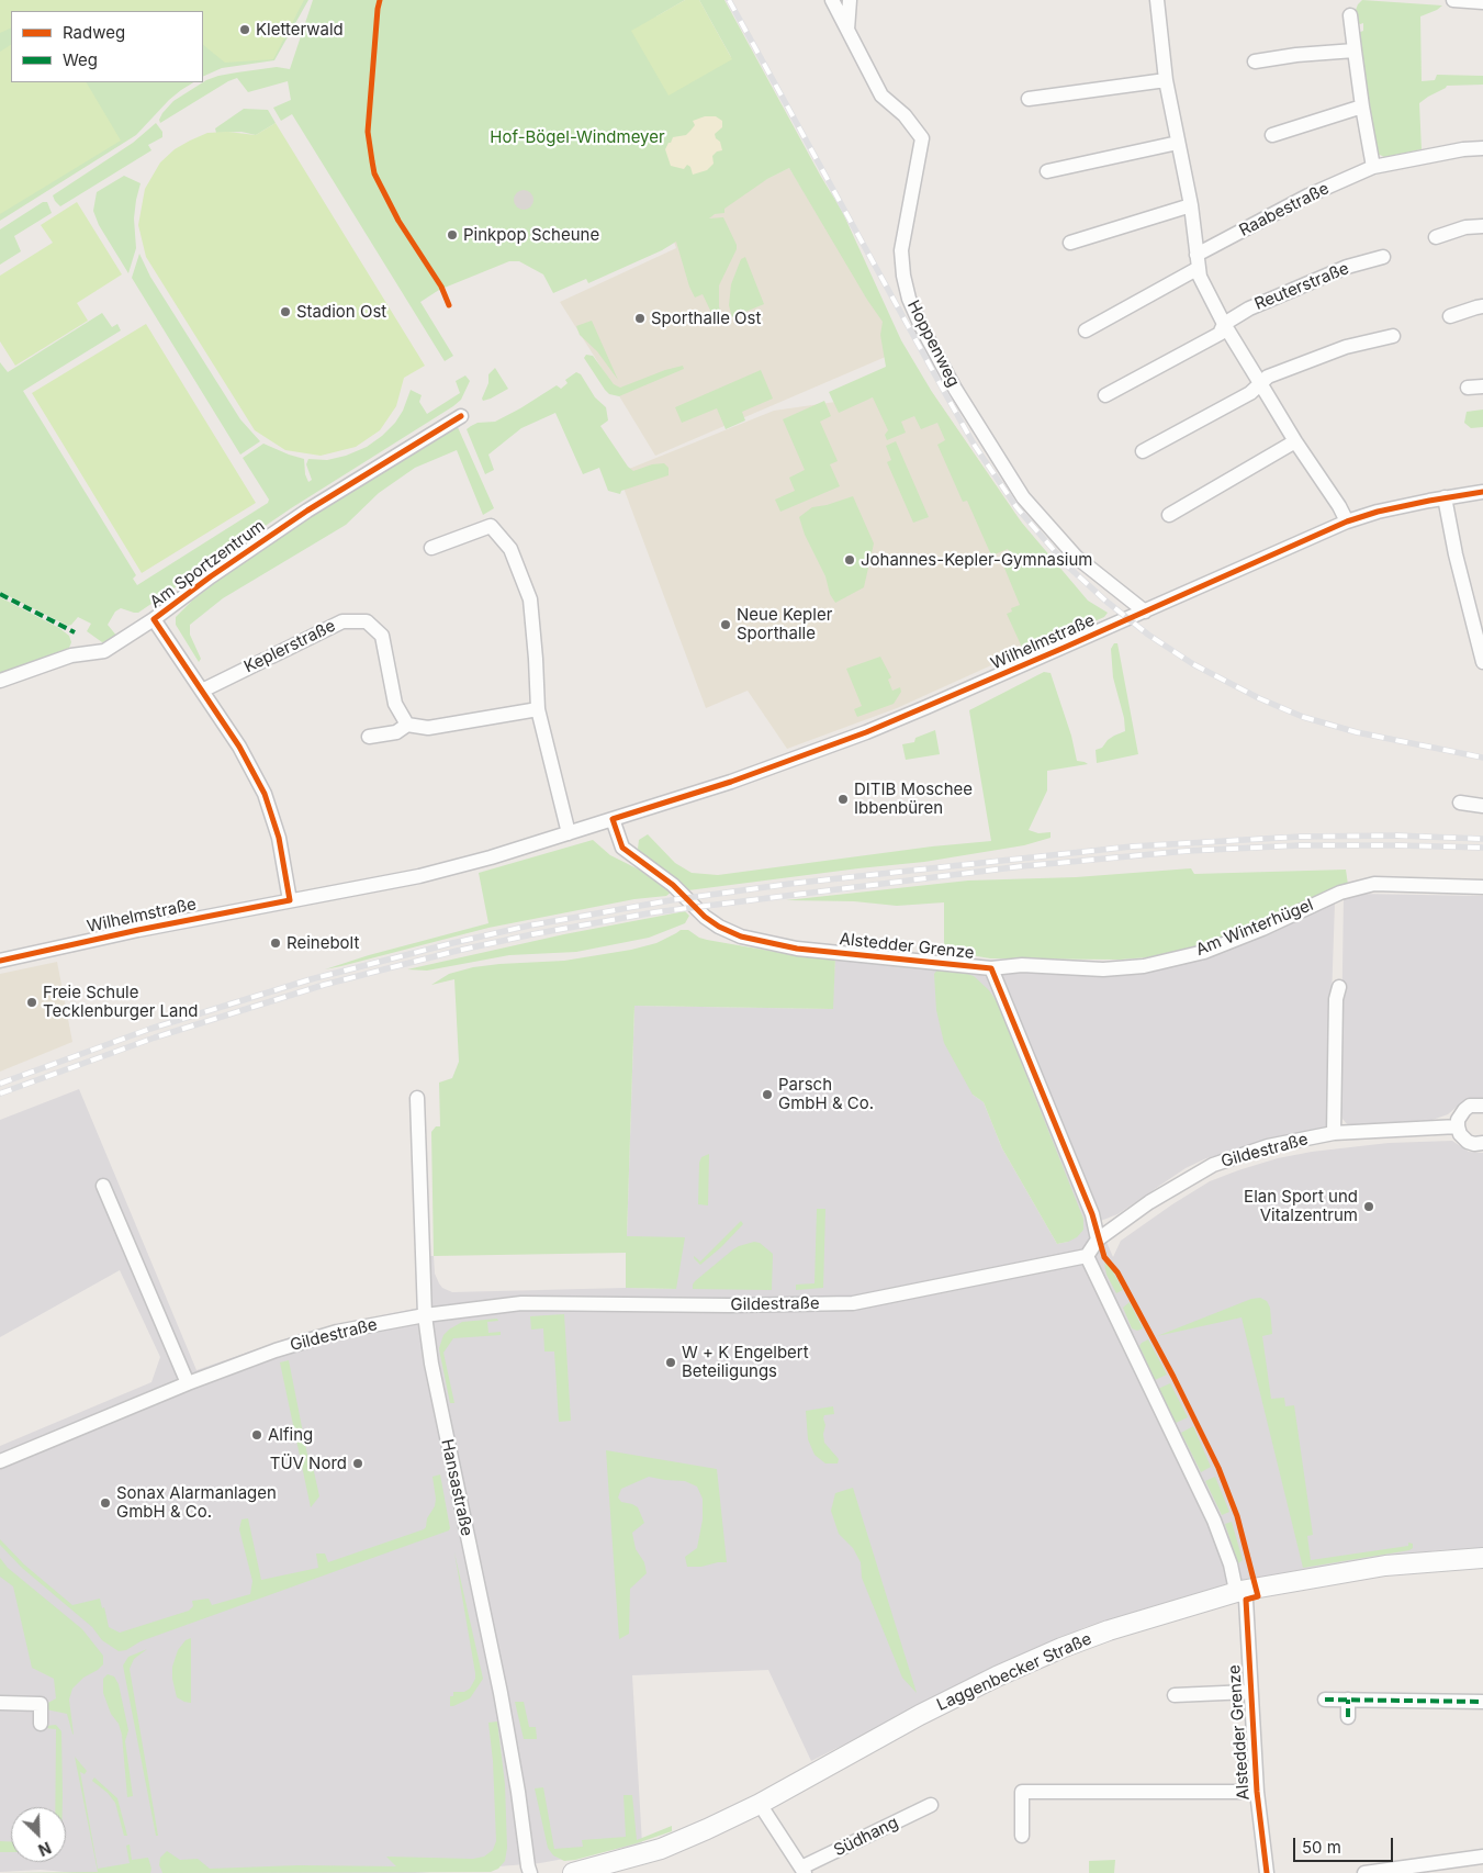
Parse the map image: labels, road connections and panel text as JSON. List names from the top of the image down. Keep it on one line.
{"streets":{"street":["Raabestraße","Reuterstraße","Hoppenweg","Am Sportzentrum","Wilhelmstraße","Keplerstraße","Am Winterhügel","Alstedder Grenze","Gildestraße","Hansastraße","Laggenbecker Straße","Südhang"]},"crossings":[["Hoppenweg","Wilhelmstraße"],["Am Sportzentrum","Wilhelmstraße"],["Am Sportzentrum","Keplerstraße"],["Wilhelmstraße","Alstedder Grenze"],["Am Winterhügel","Alstedder Grenze"],["Alstedder Grenze","Gildestraße"],["Alstedder Grenze","Laggenbecker Straße"],["Gildestraße","Hansastraße"],["Laggenbecker Straße","Südhang"]],"parks":["Hof-Bögel-Windmeyer"],"places":["Kletterwald","Pinkpop Scheune","Stadion Ost","Sporthalle Ost","Johannes-Kepler-Gymnasium","Neue Kepler Sporthalle","DITIB Moschee Ibbenbüren","Reinebolt","Freie Schule Tecklenburger Land","Parsch GmbH & Co.","Elan Sport und Vitalzentrum","W + K Engelbert Beteiligungs","Alfing","TÜV Nord","Sonax Alarmanlagen GmbH & Co."],"legend":["Radweg","Weg"],"scale_bar":"50 m","north":"bottom right"}
